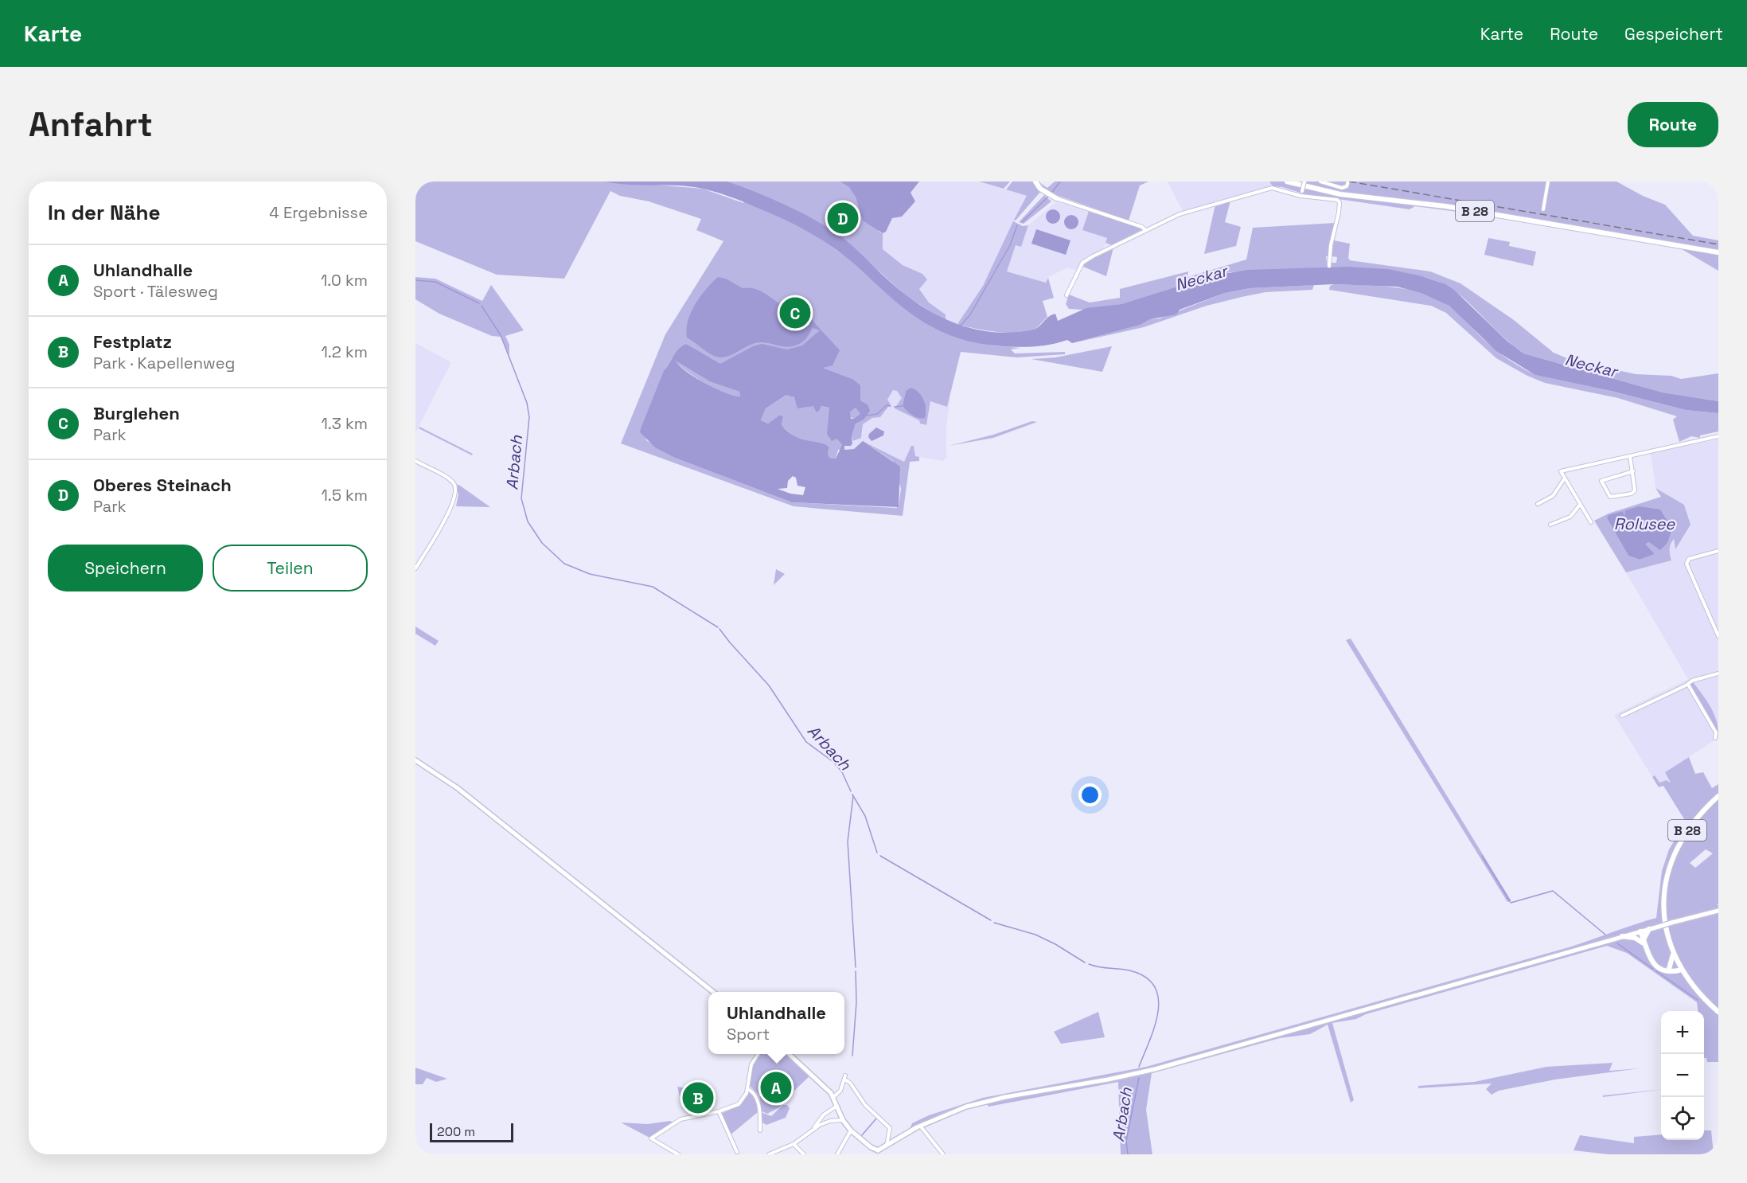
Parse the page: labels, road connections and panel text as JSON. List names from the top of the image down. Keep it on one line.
{"streets":{"main road":["B 28"]},"water":["Neckar","Arbach","Rolusee"],"scale_bar":"200 m","page":{"header":"Karte","nav":["Karte","Route","Gespeichert"],"buttons":["Route",["Speichern","Teilen"]],"title":"Anfahrt","heading":["In der Nähe","4 Ergebnisse"],"pins":["D","C","A","B"],"list":[{"mark":"A","name":"Uhlandhalle","note":"Sport · Tälesweg","value":"1.0 km"},{"mark":"B","name":"Festplatz","note":"Park · Kapellenweg","value":"1.2 km"},{"mark":"C","name":"Burglehen","note":"Park","value":"1.3 km"},{"mark":"D","name":"Oberes Steinach","note":"Park","value":"1.5 km"}],"popup":["Uhlandhalle","Sport"],"map_buttons":["+","−"],"scale":"200 m"}}
